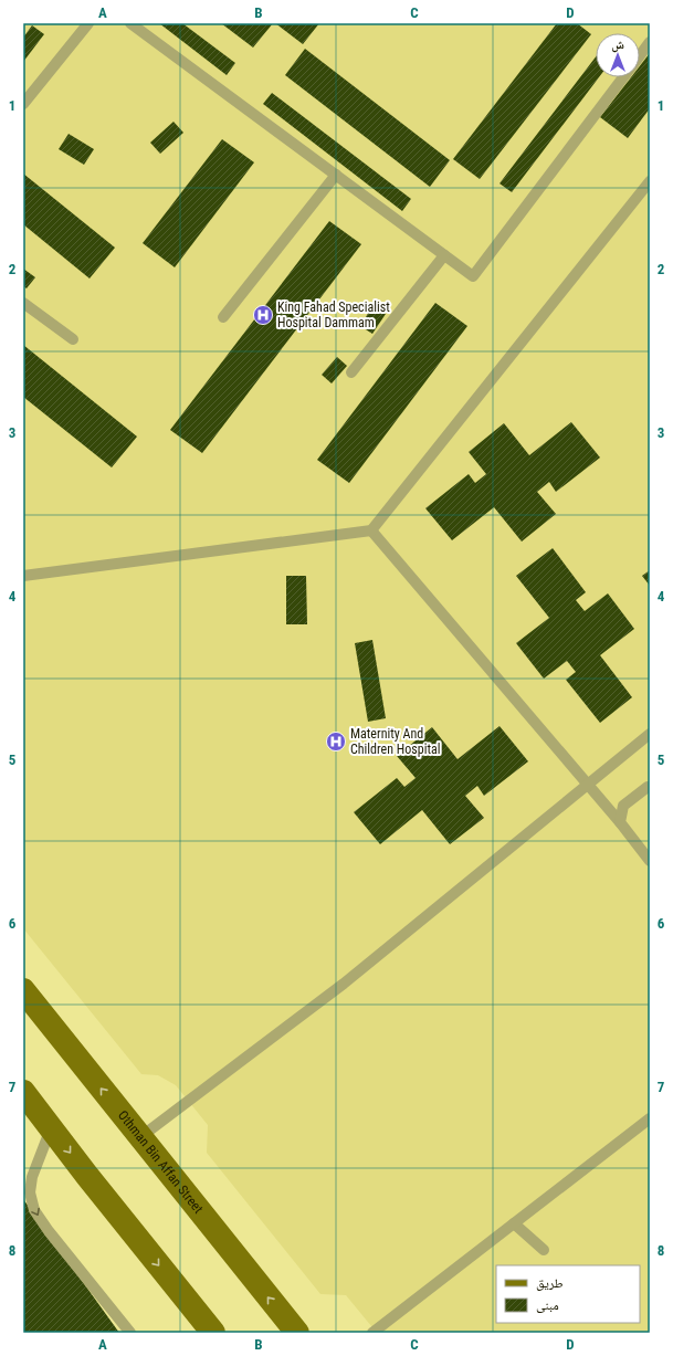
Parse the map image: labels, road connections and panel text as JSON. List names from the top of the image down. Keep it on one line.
{"streets":{"main road":["Othman Bin Affan Street"]},"places":{"hospital":["King Fahad Specialist Hospital Dammam","Maternity And Children Hospital"]},"legend":["طريق","مبنى"],"north":"top","grid":{"columns":["A","B","C","D"],"rows":["1","2","3","4","5","6","7","8"]}}
